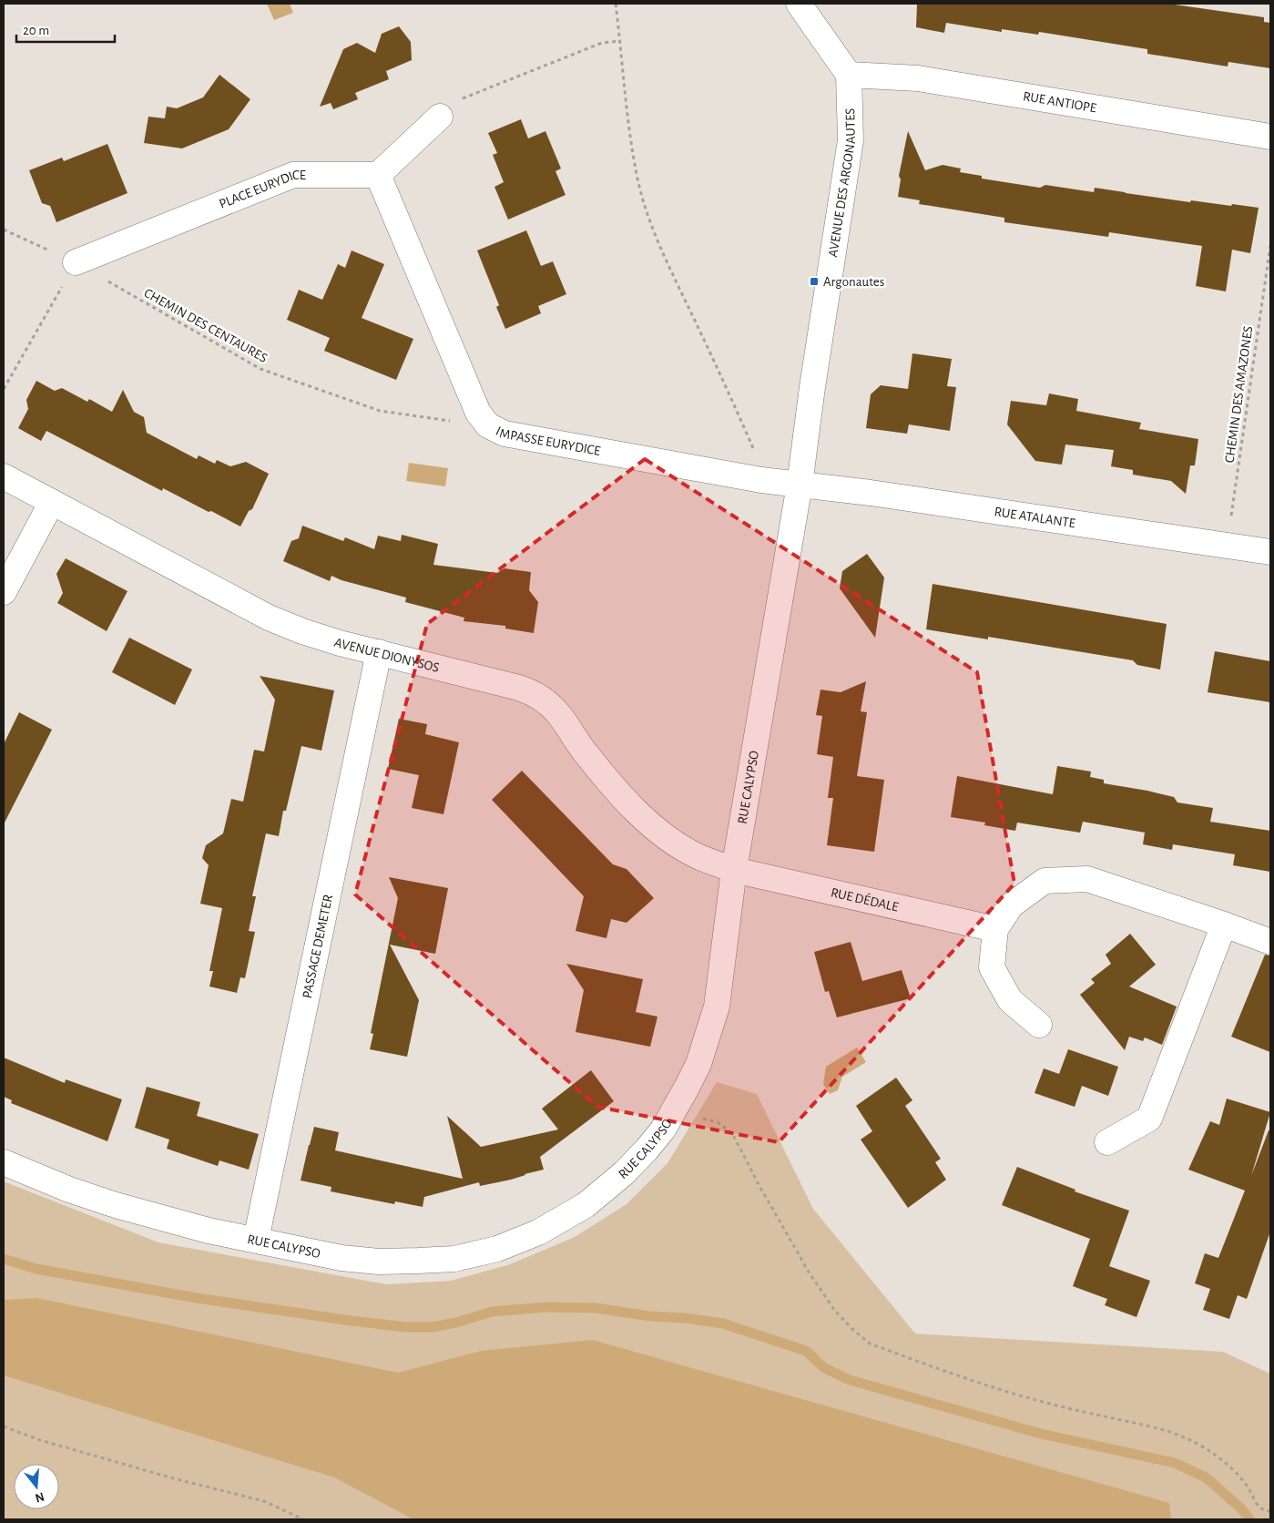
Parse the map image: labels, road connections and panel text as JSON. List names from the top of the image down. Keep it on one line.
{"streets":{"street":["RUE ANTIOPE","AVENUE DES ARGONAUTES","PLACE EURYDICE","IMPASSE EURYDICE","RUE ATALANTE","AVENUE DIONYSOS","RUE CALYPSO","RUE DÉDALE","PASSAGE DEMETER"],"path":["CHEMIN DES CENTAURES","CHEMIN DES AMAZONES"]},"crossings":[["RUE ANTIOPE","AVENUE DES ARGONAUTES"],["AVENUE DES ARGONAUTES","IMPASSE EURYDICE"],["AVENUE DES ARGONAUTES","RUE ATALANTE"],["AVENUE DES ARGONAUTES","RUE CALYPSO"],["PLACE EURYDICE","CHEMIN DES CENTAURES"],["PLACE EURYDICE","IMPASSE EURYDICE"],["CHEMIN DES CENTAURES","IMPASSE EURYDICE"],["CHEMIN DES AMAZONES","RUE ATALANTE"],["IMPASSE EURYDICE","RUE ATALANTE"],["IMPASSE EURYDICE","RUE CALYPSO"],["RUE ATALANTE","RUE CALYPSO"],["AVENUE DIONYSOS","RUE CALYPSO"],["AVENUE DIONYSOS","RUE DÉDALE"],["AVENUE DIONYSOS","PASSAGE DEMETER"],["RUE CALYPSO","RUE DÉDALE"],["RUE CALYPSO","PASSAGE DEMETER"]],"places":{"transit":["Argonautes"]},"scale_bar":"20 m","north":"bottom"}
